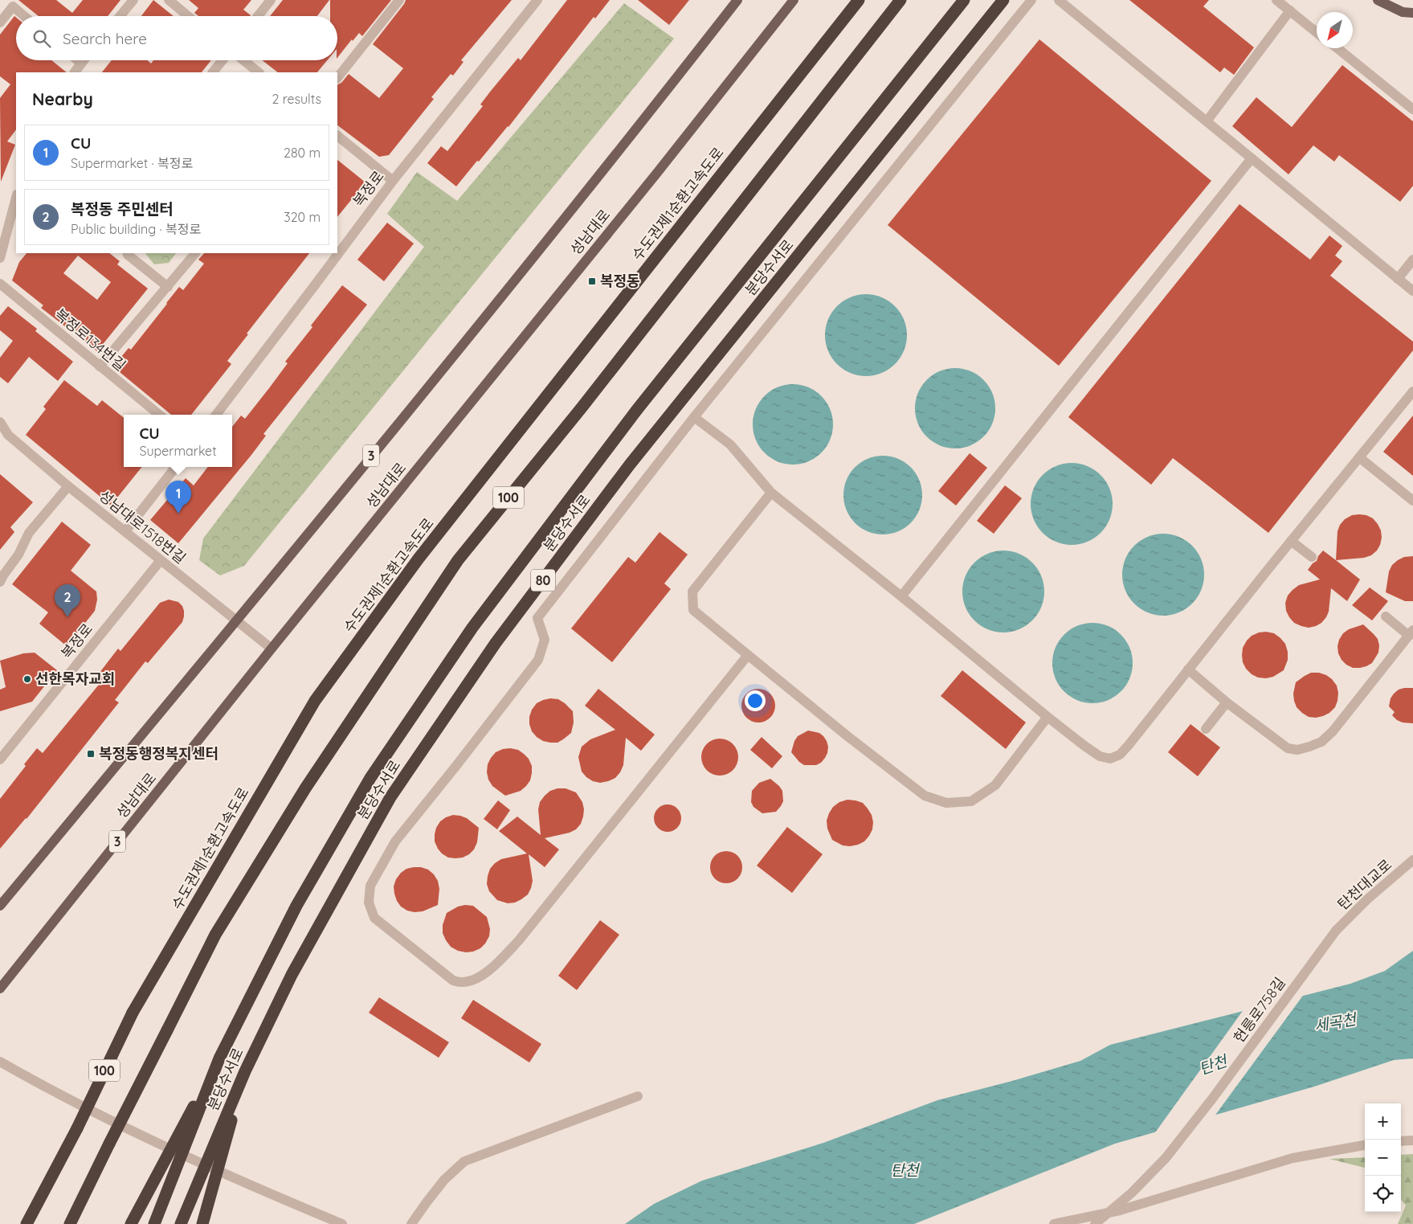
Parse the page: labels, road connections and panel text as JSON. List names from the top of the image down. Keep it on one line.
{"streets":{"highway":["수도권제1순환고속도로","분당수서로","100","80"],"main road":["성남대로","3"],"street":["복정로","복정로134번길","성남대로1518번길","탄천대교로","헌릉로758길"]},"crossings":[["복정로","성남대로1518번길"],["성남대로","성남대로1518번길"],["탄천대교로","헌릉로758길"]],"water":["세곡천","탄천"],"places":{"transit":["복정동","복정동행정복지센터"],"other":["선한목자교회"]},"north":"bottom left","page":{"search":"Search here","heading":["Nearby","2 results"],"list":[{"mark":"1","name":"CU","note":"Supermarket · 복정로","value":"280 m"},{"mark":"2","name":"복정동 주민센터","note":"Public building · 복정로","value":"320 m"}],"popup":["CU","Supermarket"],"pins":["1","2"],"map_buttons":["+","−"]}}
